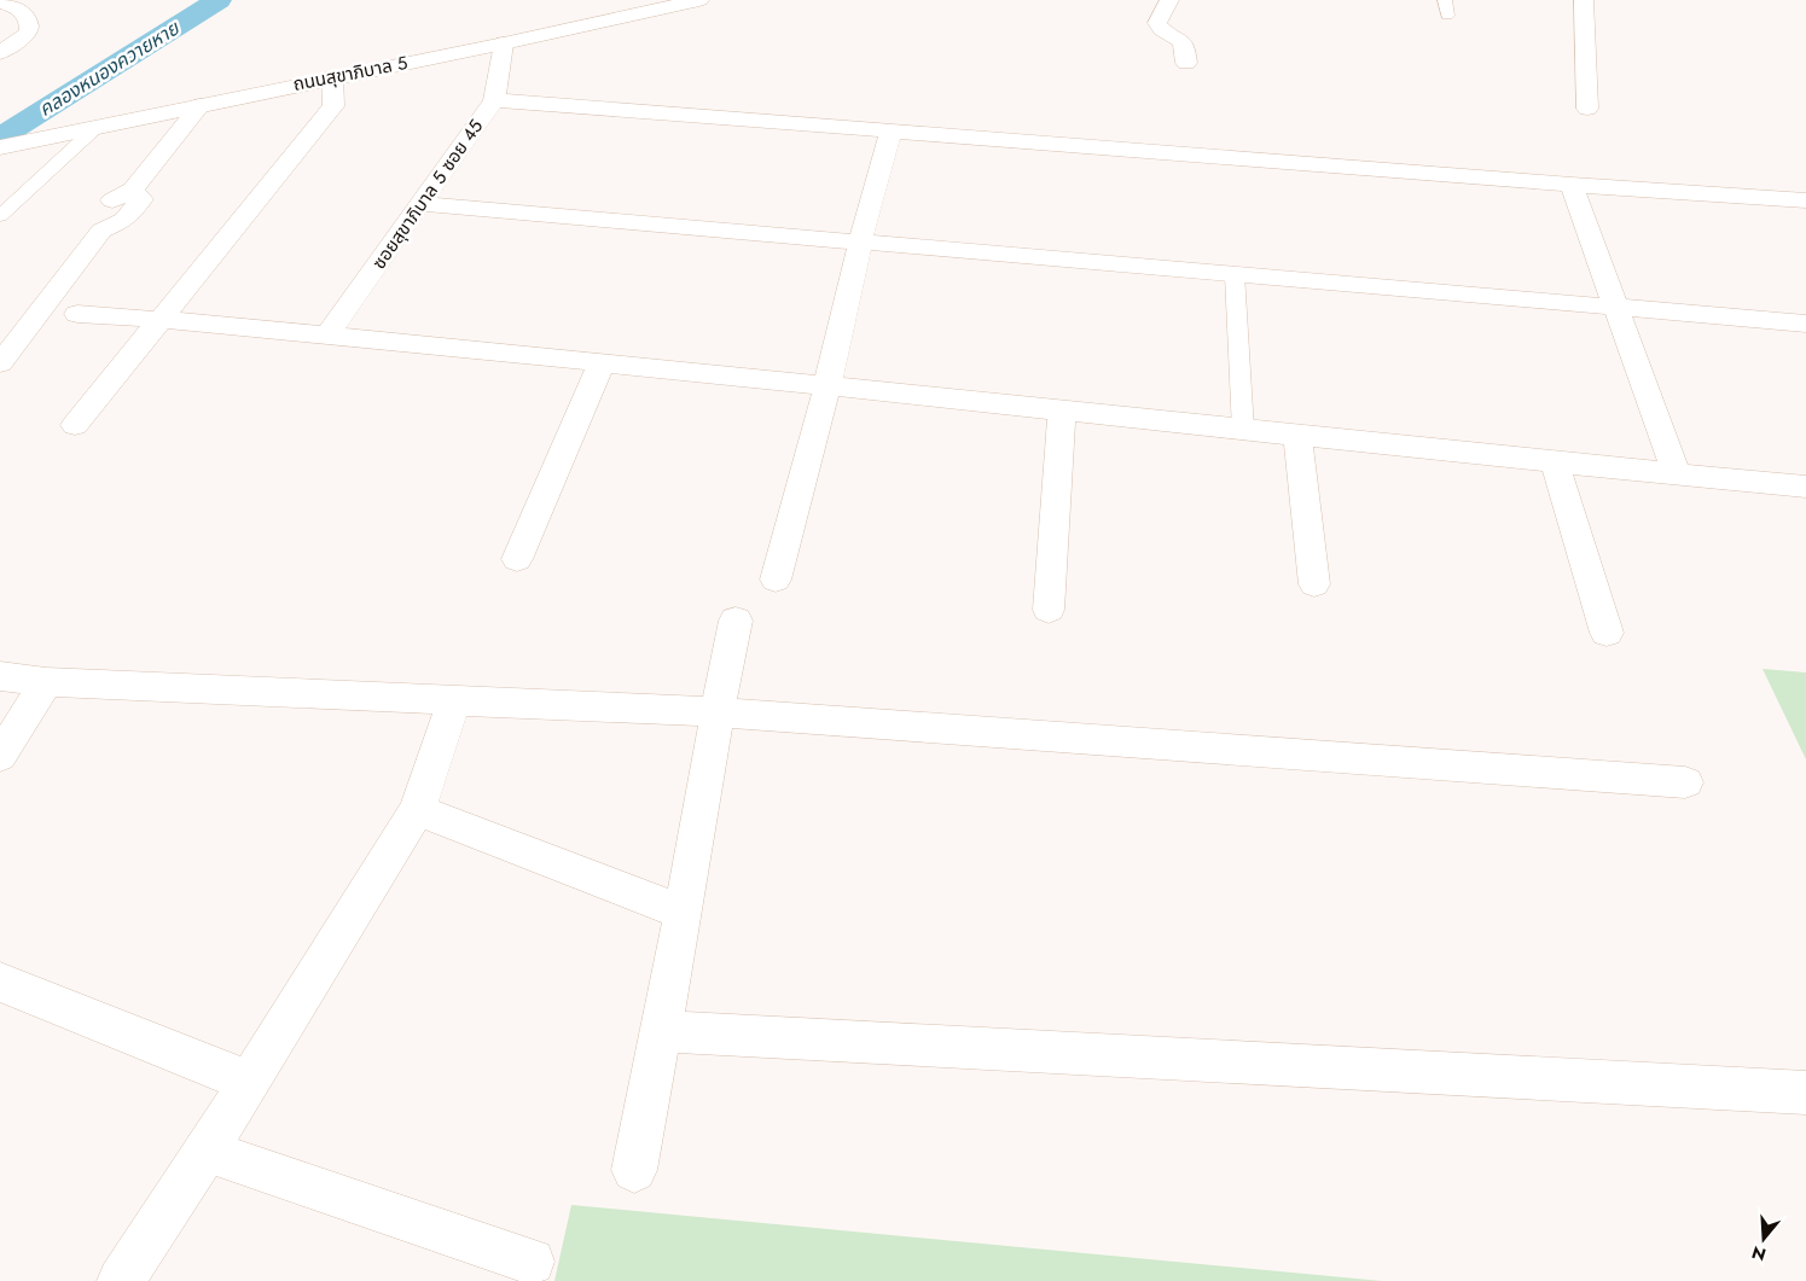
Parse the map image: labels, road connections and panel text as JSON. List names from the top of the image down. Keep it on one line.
{"streets":{"street":["ถนนสุขาภิบาล 5","ซอยสุขาภิบาล 5 ซอย 45"]},"crossings":[["ถนนสุขาภิบาล 5","ซอยสุขาภิบาล 5 ซอย 45"]],"water":["คลองหนองควายหาย"],"north":"bottom"}
